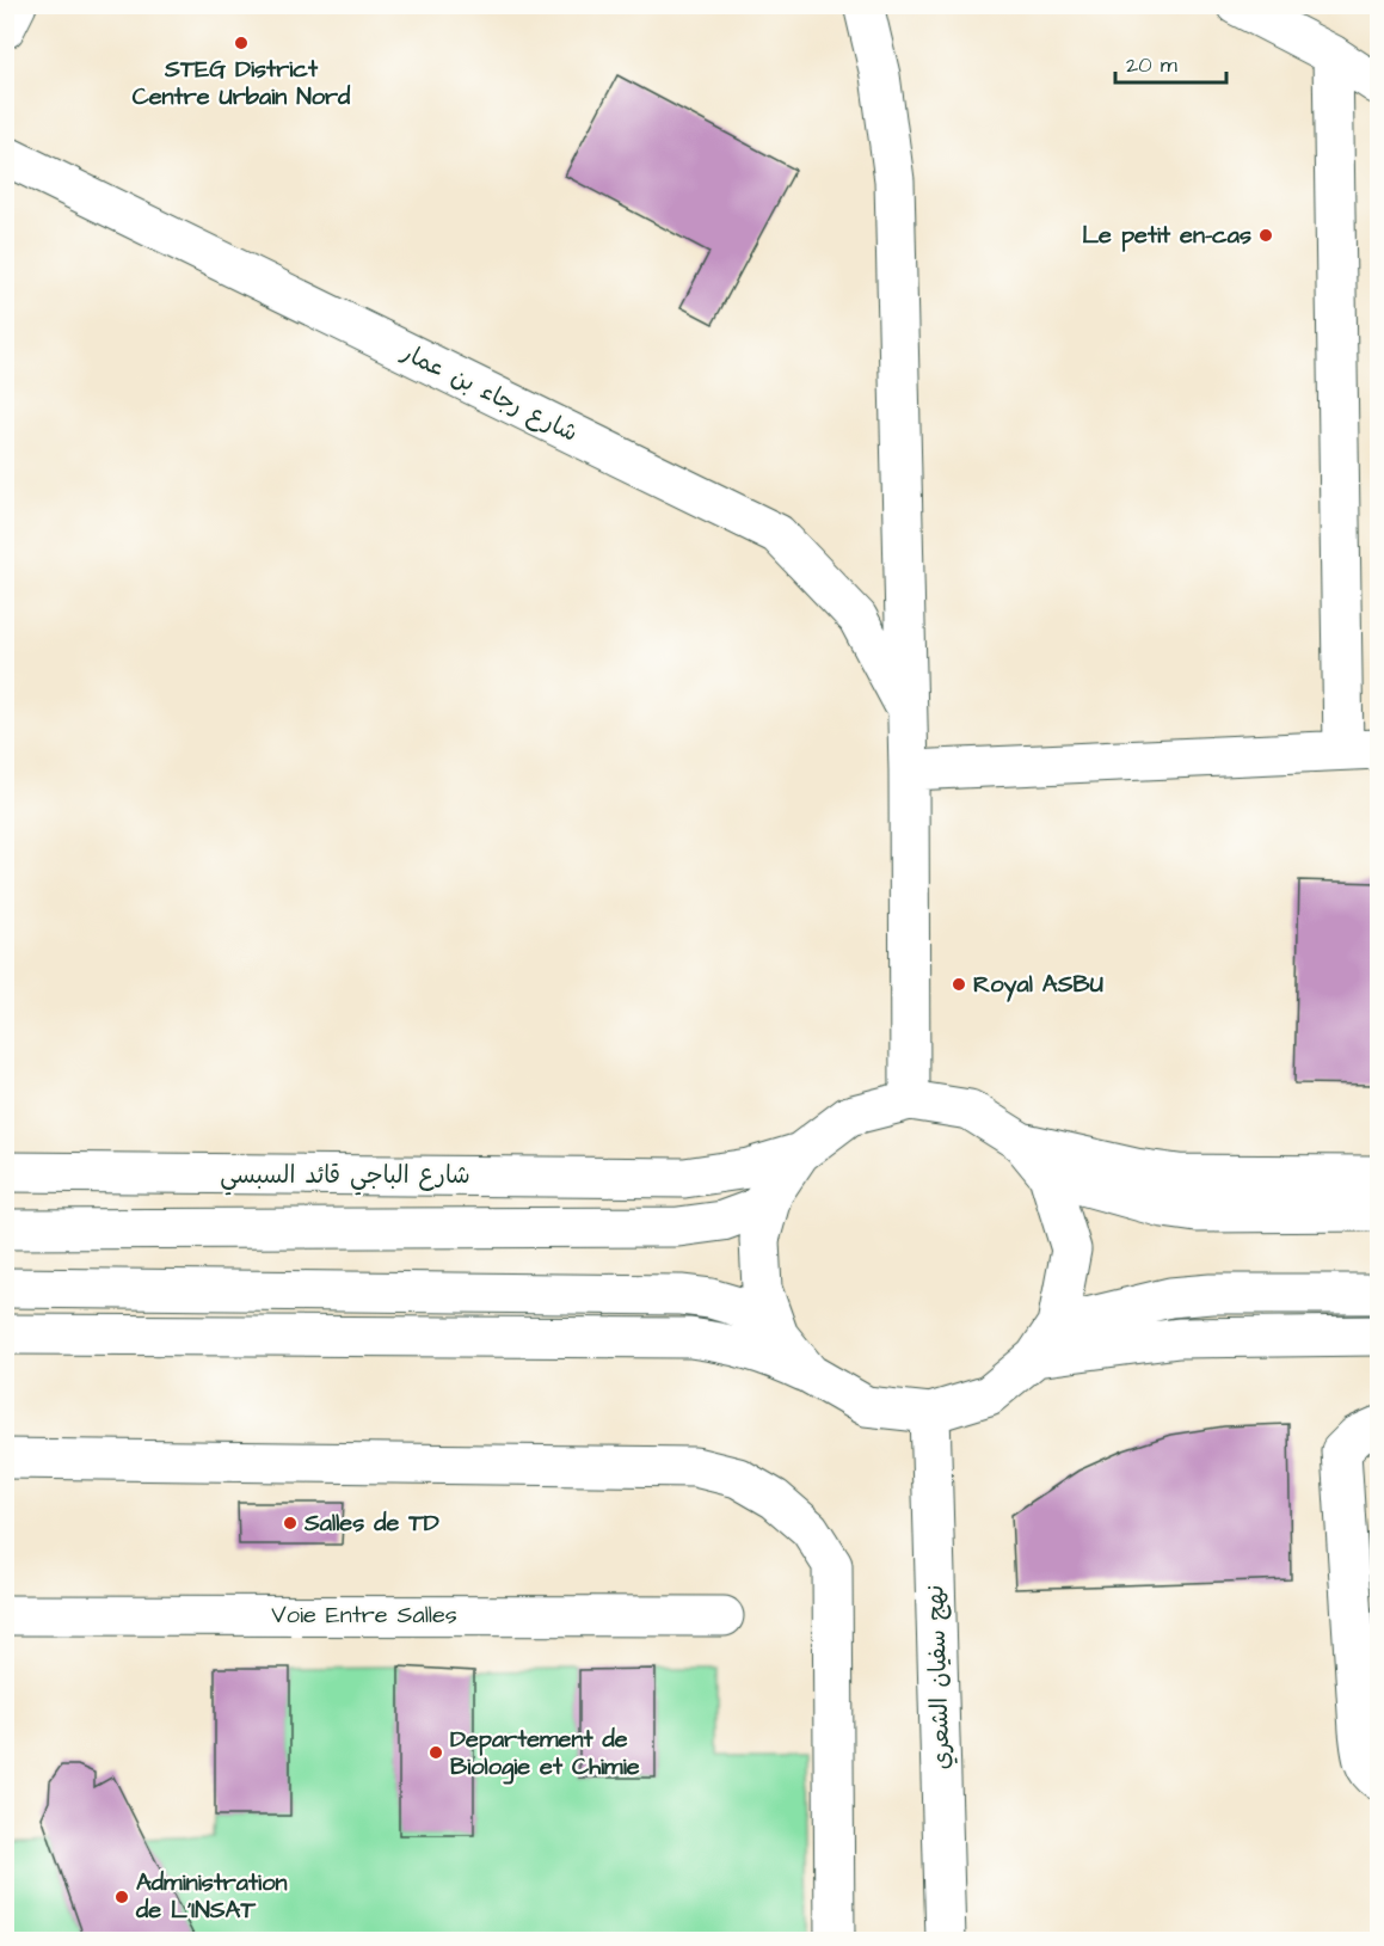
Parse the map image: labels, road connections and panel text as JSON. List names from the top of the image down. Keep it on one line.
{"streets":{"street":["شارع رجاء بن عمار","شارع الباجي قائد السبسي","Voie Entre Salles","نهج سفيان الشعري"]},"places":["STEG District Centre Urbain Nord","Le petit en-cas","Royal ASBU","Salles de TD","Departement de Biologie et Chimie","Administration de L'INSAT"],"scale_bar":"20 m"}
